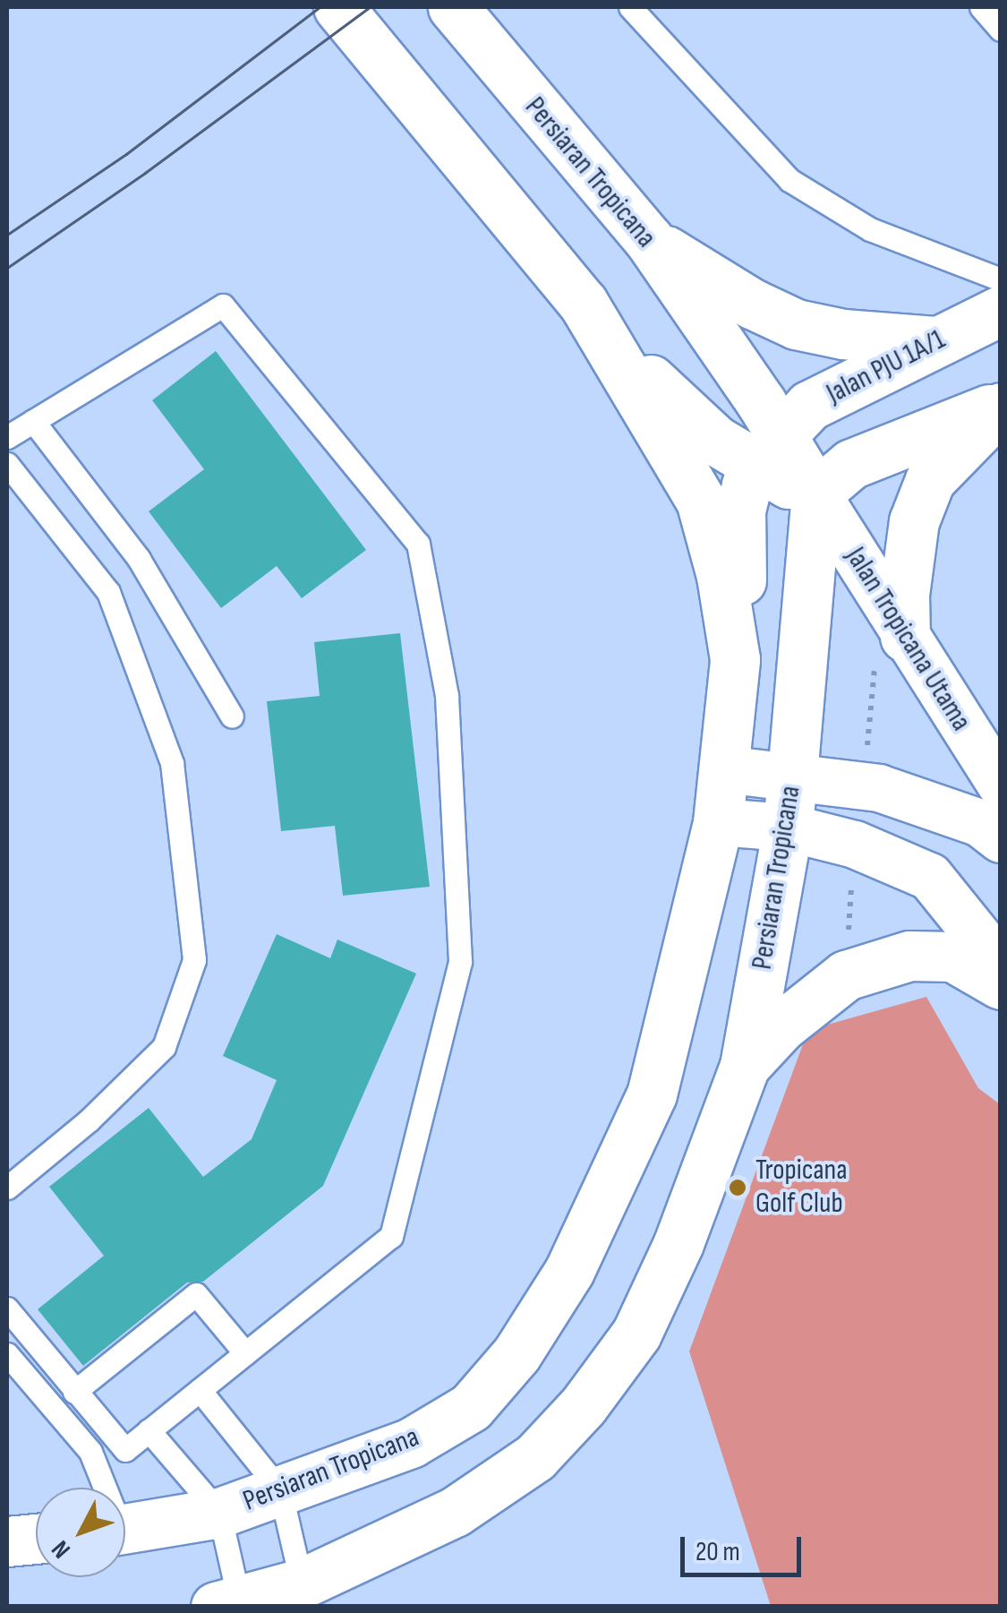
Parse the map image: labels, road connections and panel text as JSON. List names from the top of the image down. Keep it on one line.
{"streets":{"main road":["Persiaran Tropicana","Jalan PJU 1A/1"],"street":["Jalan Tropicana Utama"]},"crossings":[["Persiaran Tropicana","Jalan PJU 1A/1"],["Persiaran Tropicana","Jalan Tropicana Utama"]],"places":["Tropicana Golf Club"],"scale_bar":"20 m","north":"bottom left"}
